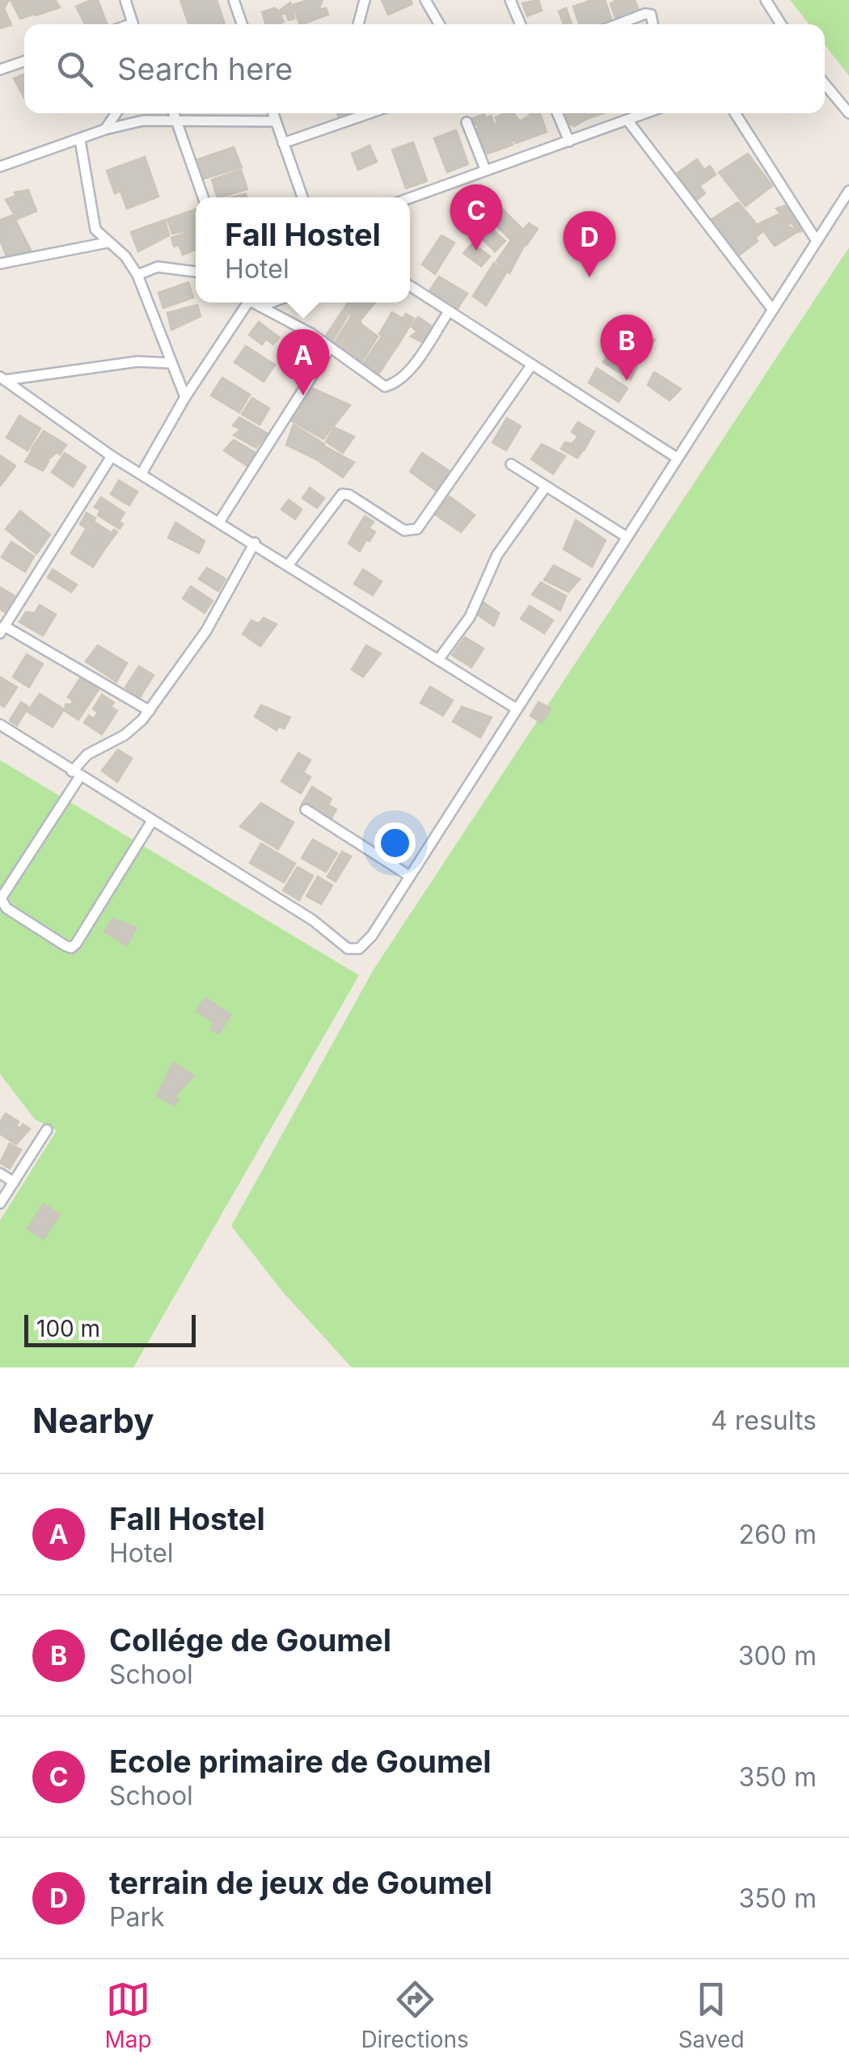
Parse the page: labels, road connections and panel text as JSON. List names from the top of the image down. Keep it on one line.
{"scale_bar":"100 m","page":{"search":"Search here","pins":["C","D","B","A"],"popup":["Fall Hostel","Hotel"],"scale":"100 m","heading":["Nearby","4 results"],"list":[{"mark":"A","name":"Fall Hostel","note":"Hotel","value":"260 m"},{"mark":"B","name":"Collége de Goumel","note":"School","value":"300 m"},{"mark":"C","name":"Ecole primaire de Goumel","note":"School","value":"350 m"},{"mark":"D","name":"terrain de jeux de Goumel","note":"Park","value":"350 m"}],"nav":["Map","Directions","Saved"]}}
